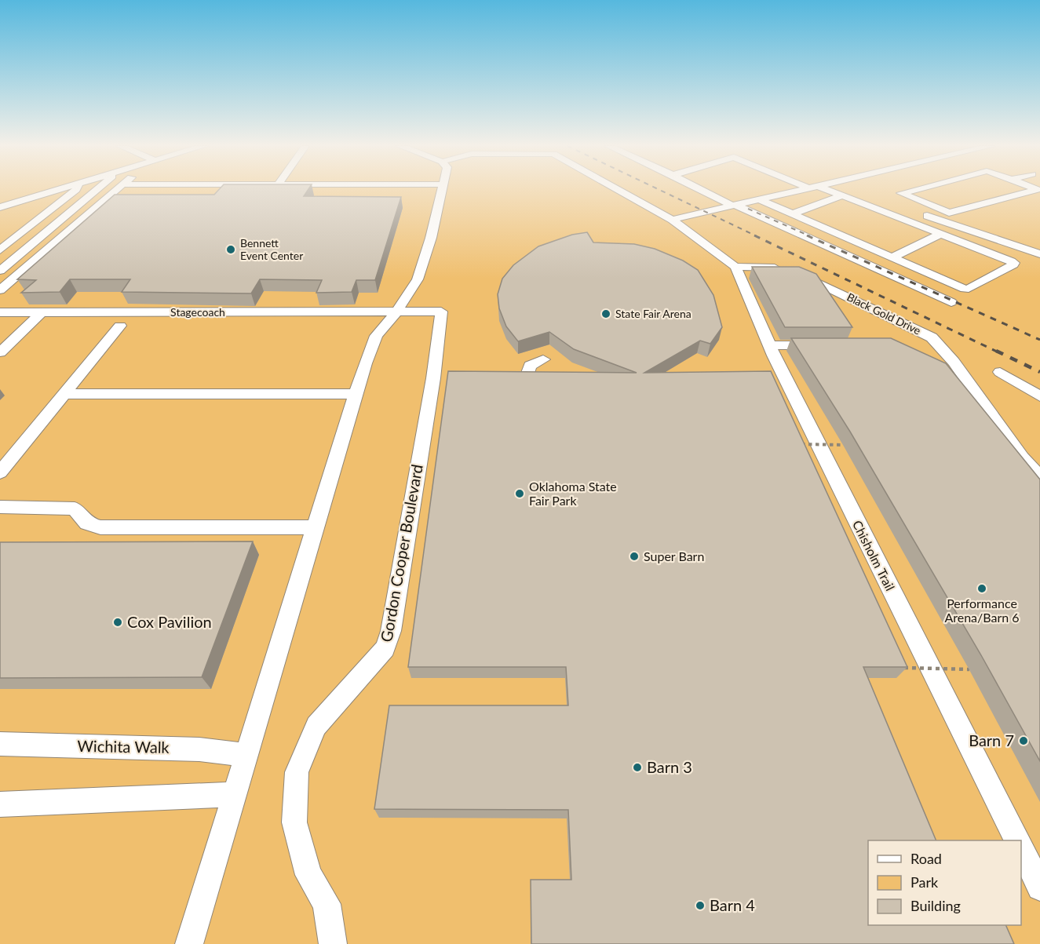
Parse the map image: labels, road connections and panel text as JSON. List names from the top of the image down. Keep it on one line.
{"streets":{"street":["Stagecoach","Black Gold Drive","Gordon Cooper Boulevard","Chisholm Trail","Wichita Walk"]},"crossings":[["Stagecoach","Gordon Cooper Boulevard"],["Black Gold Drive","Chisholm Trail"]],"places":["Bennett Event Center","State Fair Arena","Oklahoma State Fair Park","Super Barn","Performance Arena/Barn 6","Cox Pavilion","Barn 7","Barn 3","Barn 4"],"legend":["Road","Park","Building"]}
